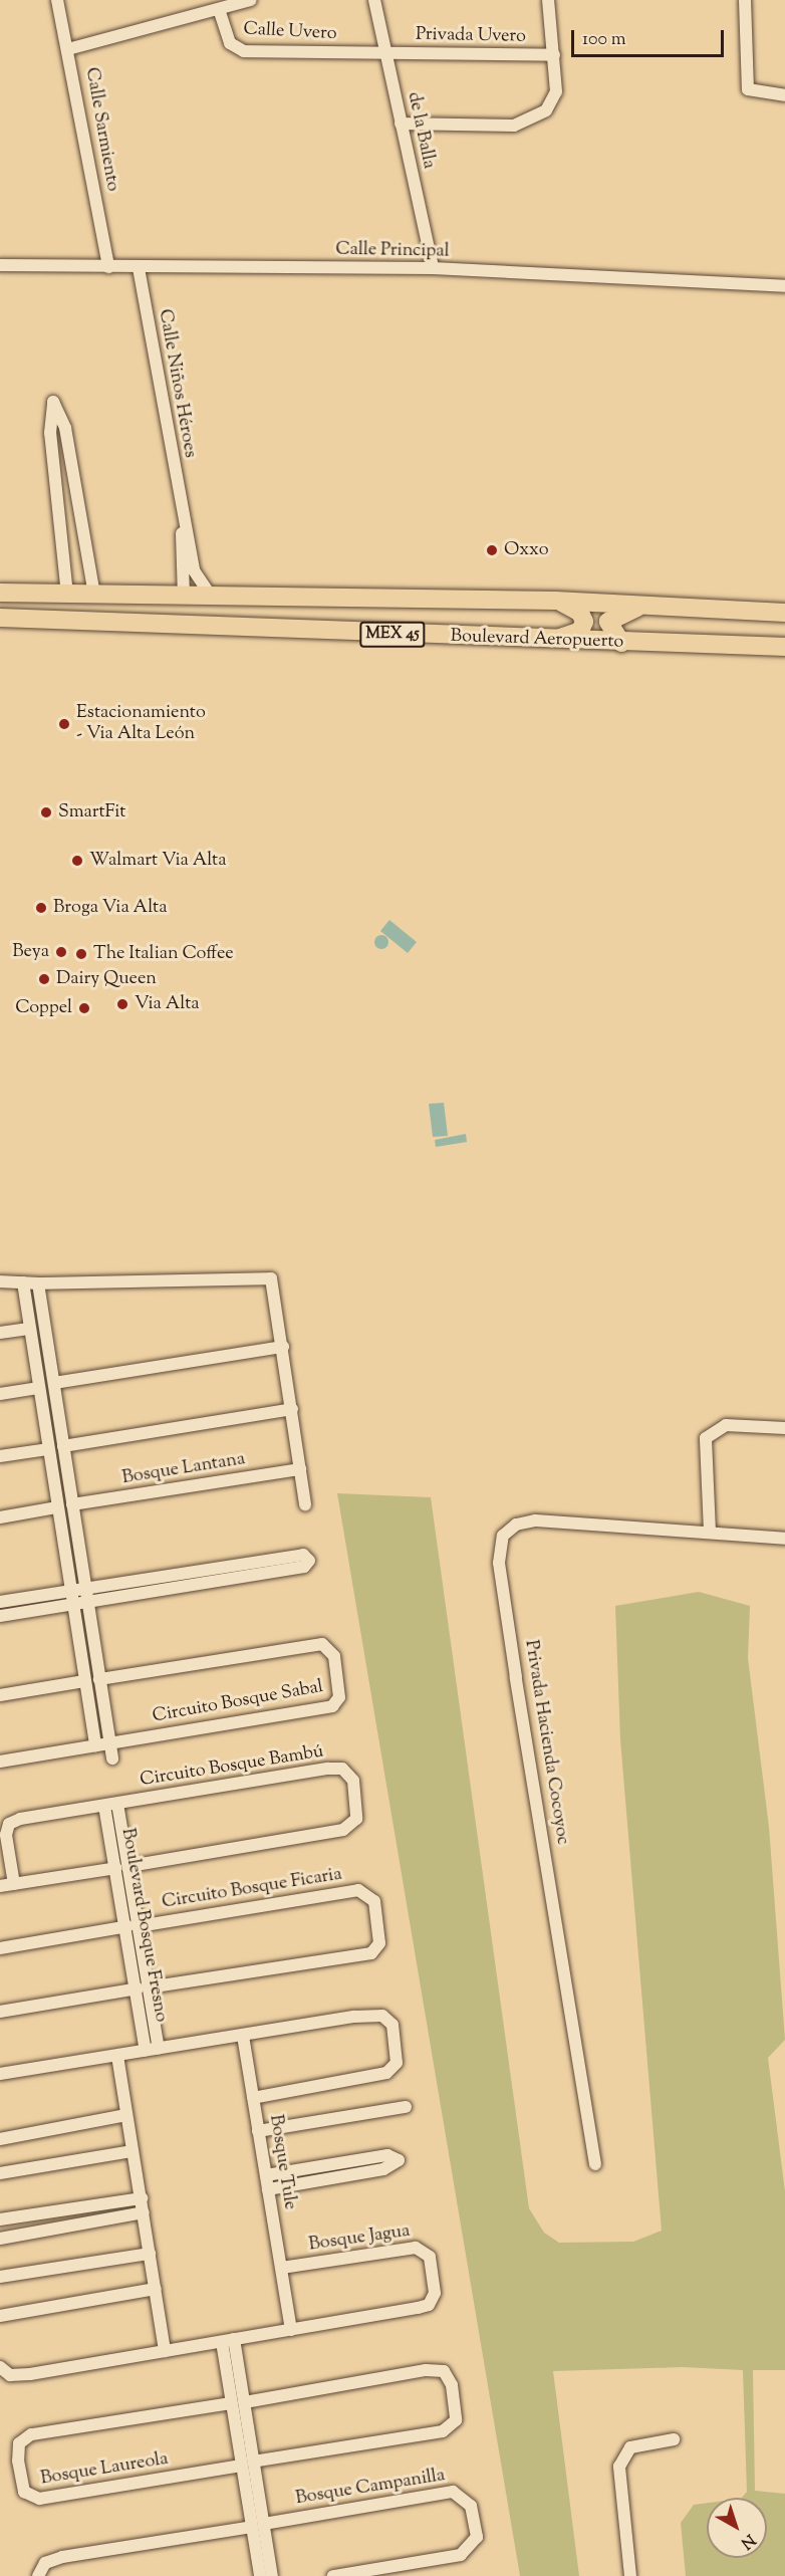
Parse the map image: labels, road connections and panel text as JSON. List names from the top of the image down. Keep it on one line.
{"streets":{"highway":["MEX 45","Boulevard Aeropuerto"],"street":["Calle Uvero","Privada Uvero","Calle Sarmiento","de la Balla","Calle Principal","Calle Niños Héroes","Bosque Lantana","Circuito Bosque Sabal","Privada Hacienda Cocoyoc","Circuito Bosque Bambú","Circuito Bosque Ficaria","Boulevard Bosque Fresno","Bosque Tule","Bosque Jagua","Bosque Laureola","Bosque Campanilla"]},"crossings":[["Calle Uvero","Privada Uvero"],["Calle Uvero","de la Balla"],["Privada Uvero","de la Balla"],["Calle Sarmiento","Calle Principal"],["de la Balla","Calle Principal"],["Calle Principal","Calle Niños Héroes"],["Calle Niños Héroes","Boulevard Aeropuerto"],["Circuito Bosque Bambú","Boulevard Bosque Fresno"],["Circuito Bosque Ficaria","Boulevard Bosque Fresno"],["Bosque Tule","Bosque Jagua"]],"places":["Oxxo","Estacionamiento - Via Alta León","SmartFit","Walmart Via Alta","Broga Via Alta","Beya","The Italian Coffee","Dairy Queen","Via Alta","Coppel"],"scale_bar":"100 m","north":"bottom right"}
